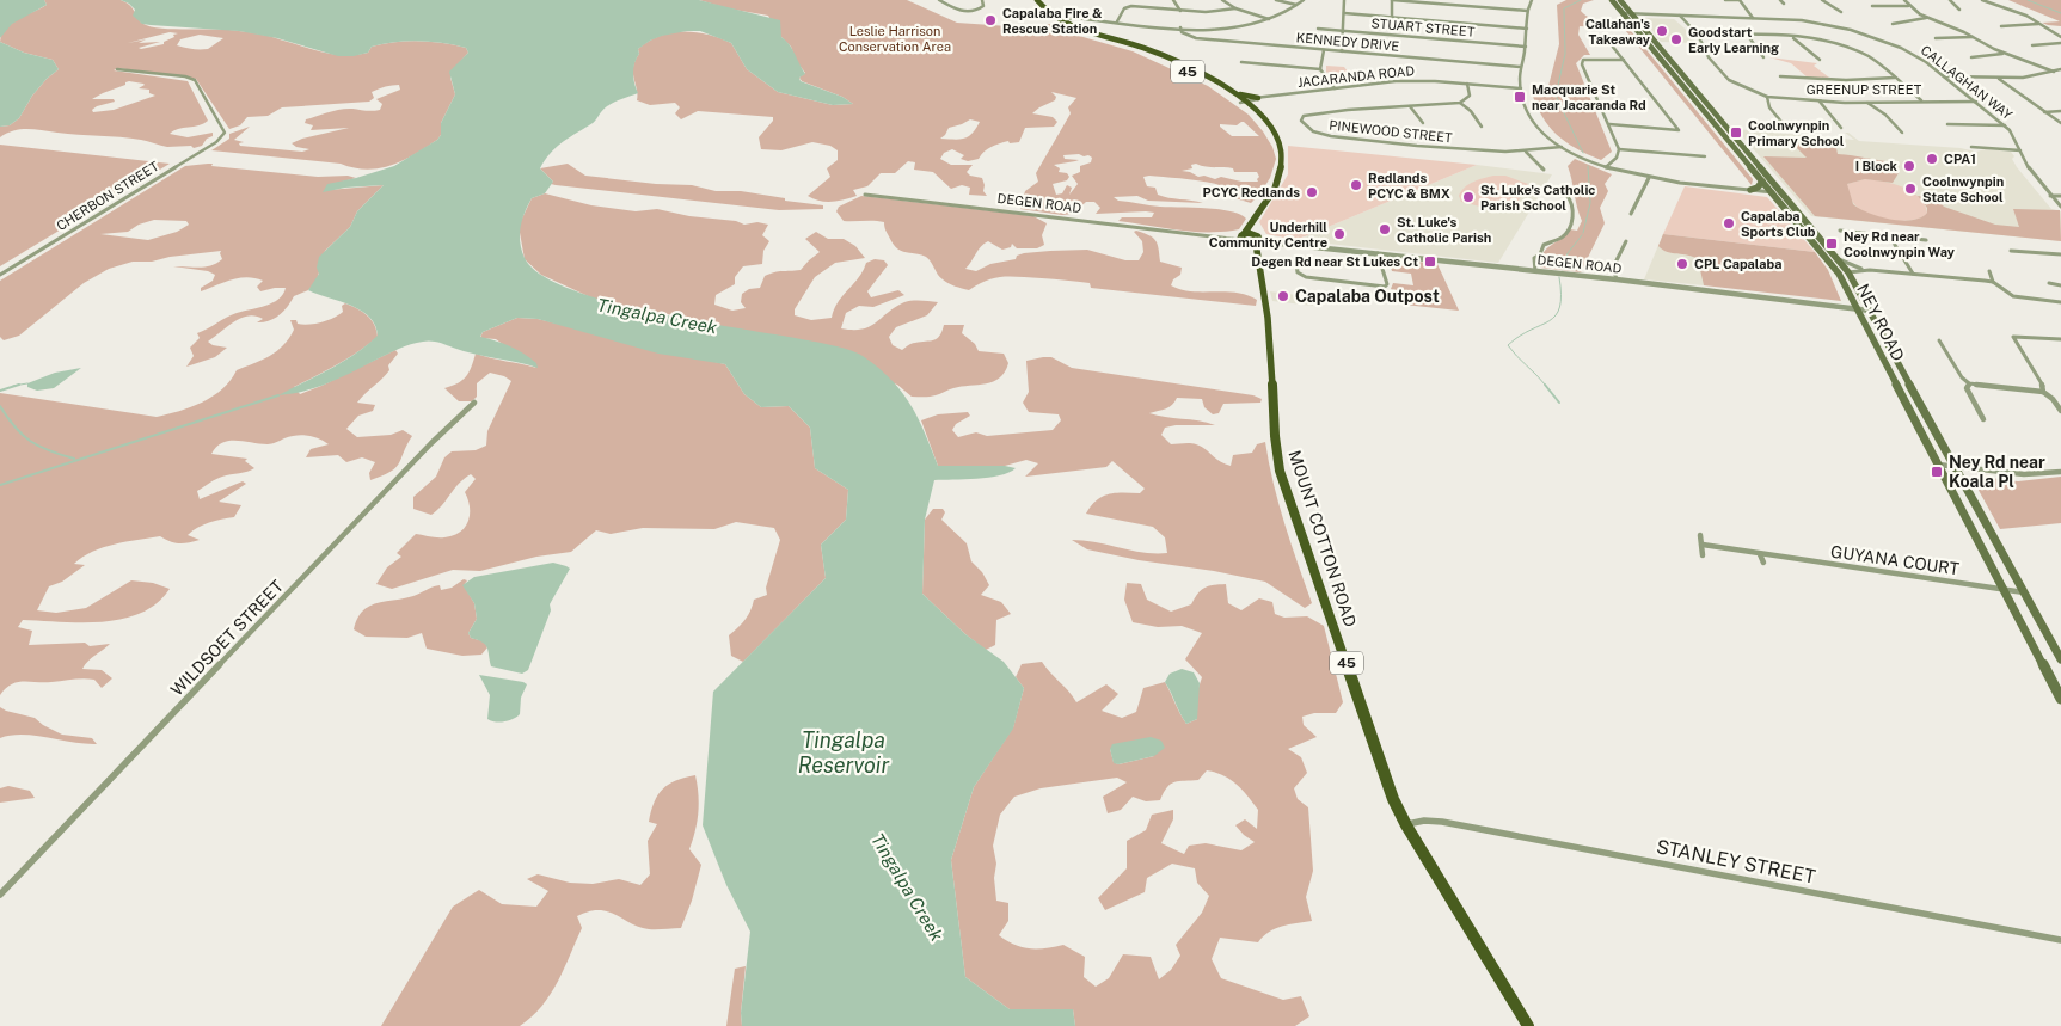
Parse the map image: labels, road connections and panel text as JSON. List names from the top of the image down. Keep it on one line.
{"streets":{"main road":["45","NEY ROAD","MOUNT COTTON ROAD"],"street":["STUART STREET","KENNEDY DRIVE","JACARANDA ROAD","CALLAGHAN WAY","GREENUP STREET","PINEWOOD STREET","CHERBON STREET","DEGEN ROAD","GUYANA COURT","WILDSOET STREET","STANLEY STREET"]},"crossings":[["45","JACARANDA ROAD"],["CALLAGHAN WAY","GREENUP STREET"],["CALLAGHAN WAY","NEY ROAD"],["DEGEN ROAD","NEY ROAD"],["DEGEN ROAD","MOUNT COTTON ROAD"],["NEY ROAD","GUYANA COURT"],["MOUNT COTTON ROAD","STANLEY STREET"]],"water":["Tingalpa Creek","Tingalpa Reservoir"],"parks":["Leslie Harrison Conservation Area"],"places":{"other":["Capalaba Fire & Rescue Station","Callahan's Takeaway","Goodstart Early Learning","CPA1","I Block","Redlands PCYC & BMX","Coolnwynpin State School","PCYC Redlands","St. Luke's Catholic Parish School","Capalaba Sports Club","St. Luke's Catholic Parish","Underhill Community Centre","CPL Capalaba","Capalaba Outpost"],"transit":["Macquarie St near Jacaranda Rd","Coolnwynpin Primary School","Ney Rd near Coolnwynpin Way","Degen Rd near St Lukes Ct","Ney Rd near Koala Pl"]}}
